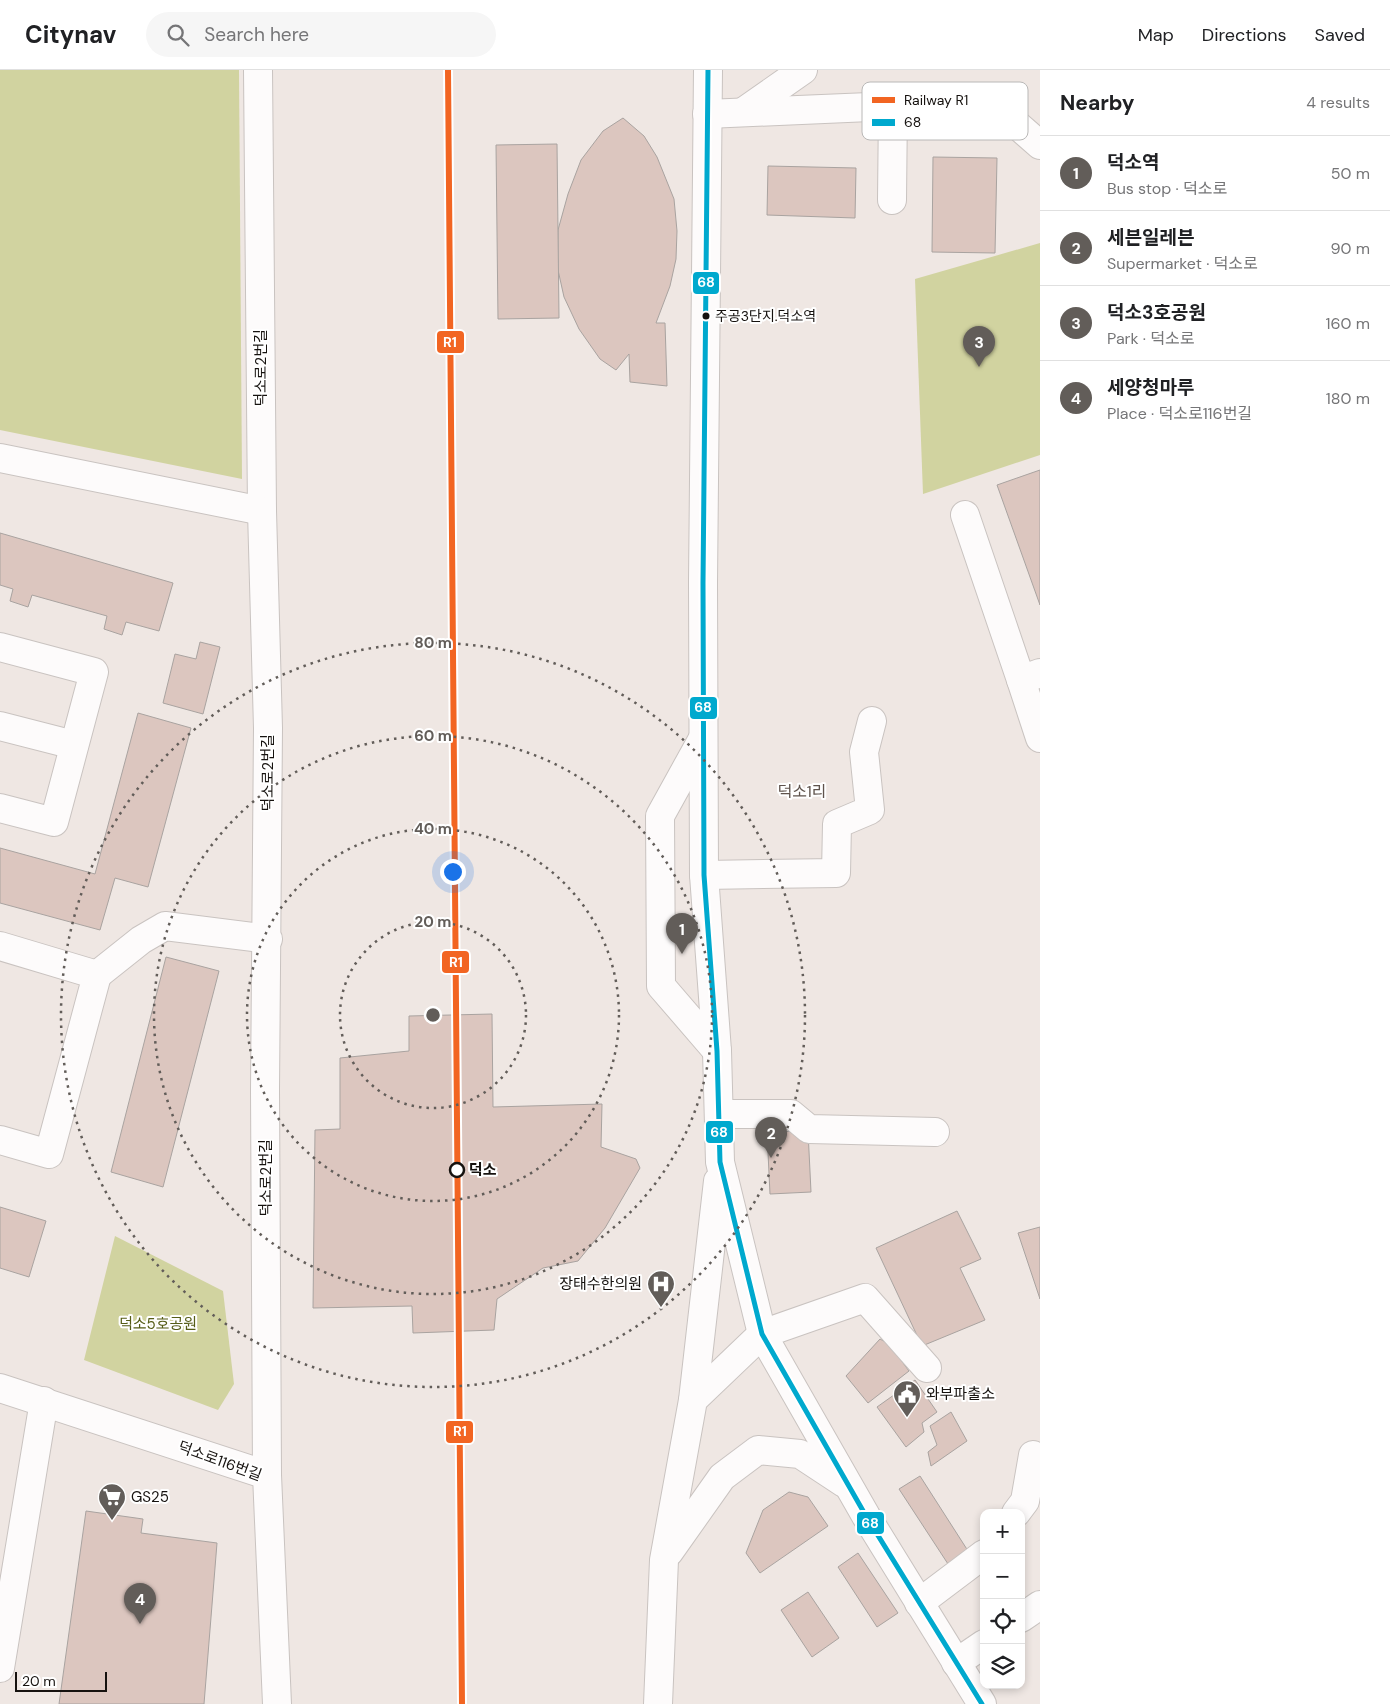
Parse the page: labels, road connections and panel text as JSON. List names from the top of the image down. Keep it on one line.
{"streets":{"street":["덕소로2번길","덕소로116번길"]},"crossings":[["덕소로2번길","덕소로116번길"]],"districts":["덕소1리"],"parks":["덕소5호공원"],"places":{"other":["주공3단지.덕소역","덕소"],"hospital":["장태수한의원"],"public building":["와부파출소"],"supermarket":["GS25"]},"lines":["rail line R1","transit line 68"],"legend":["Railway R1","68"],"scale_bar":"20 m","page":{"header":"Citynav","search":"Search here","nav":["Map","Directions","Saved"],"heading":["Nearby","4 results"],"list":[{"mark":"1","name":"덕소역","note":"Bus stop · 덕소로","value":"50 m"},{"mark":"2","name":"세븐일레븐","note":"Supermarket · 덕소로","value":"90 m"},{"mark":"3","name":"덕소3호공원","note":"Park · 덕소로","value":"160 m"},{"mark":"4","name":"세양청마루","note":"Place · 덕소로116번길","value":"180 m"}],"pins":["3","1","2","4"],"map_buttons":["+","−"],"scale":"20 m"},"rings":["80 m","60 m","40 m","20 m"]}
